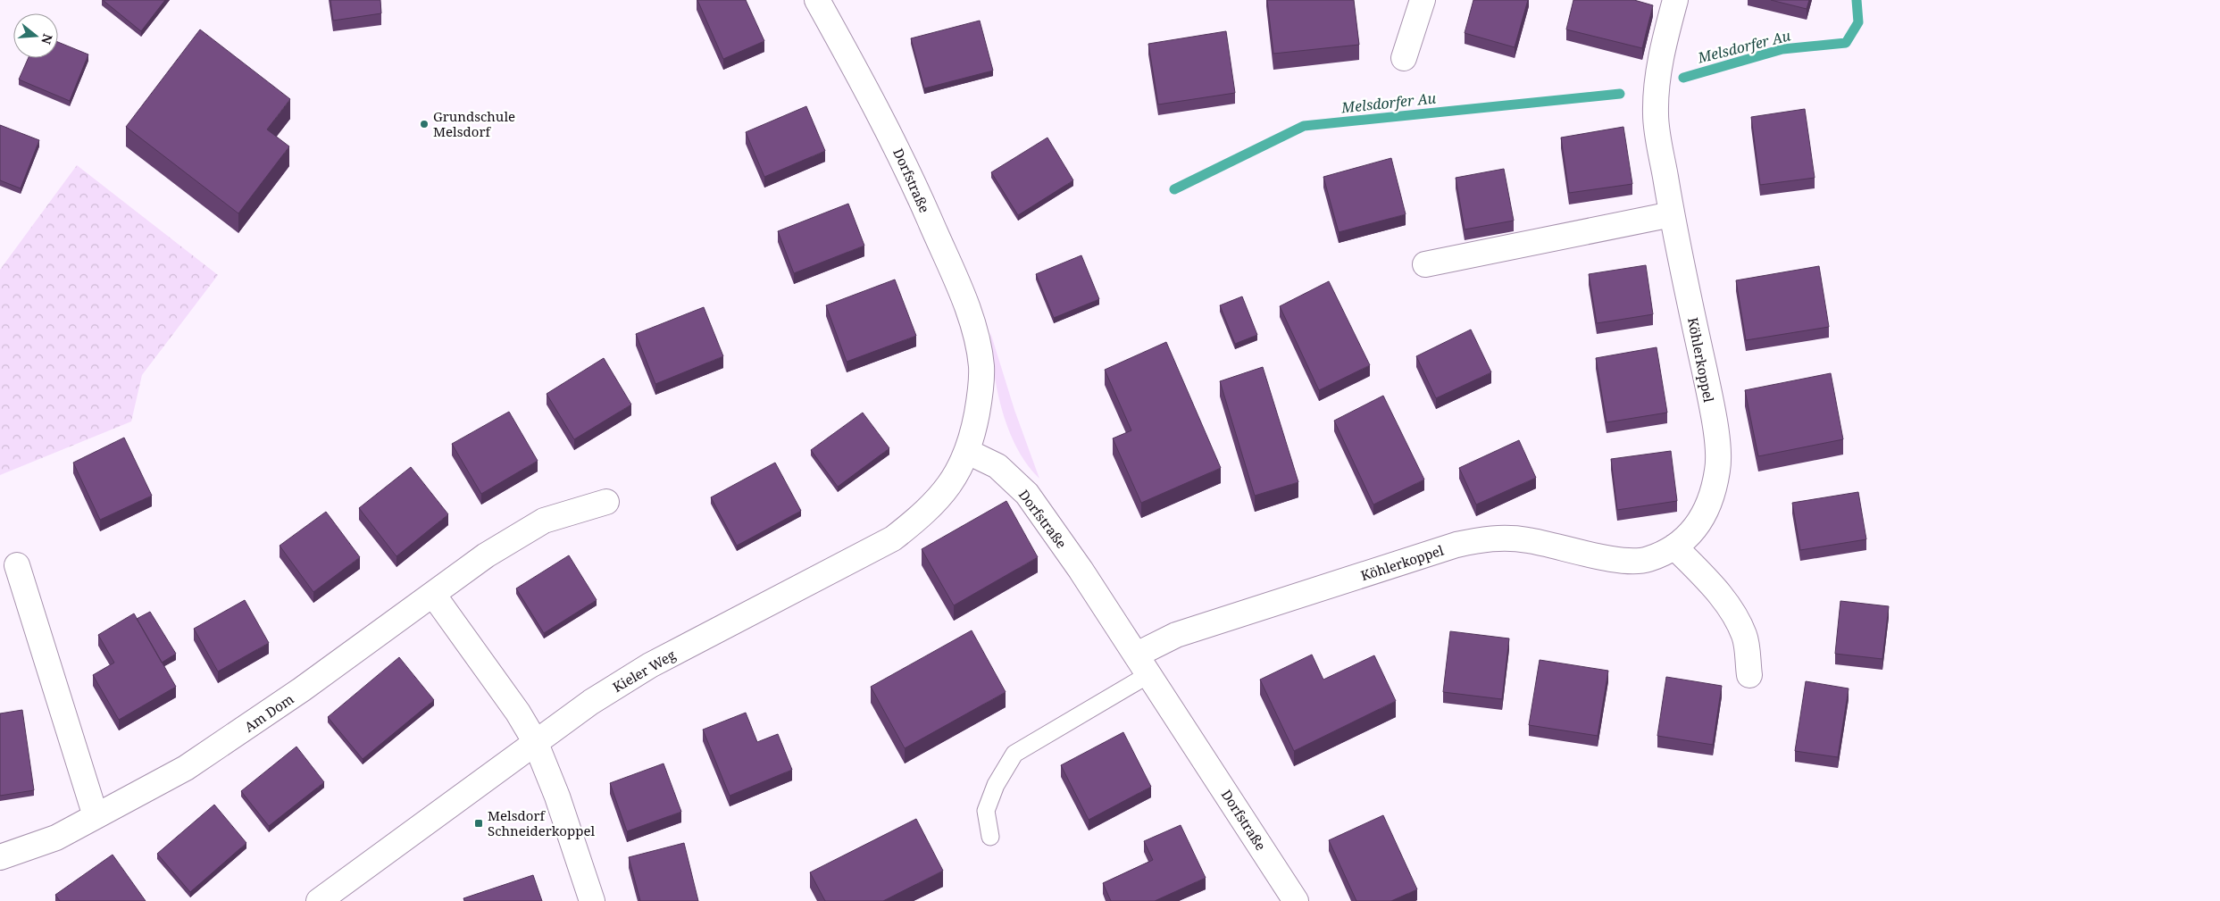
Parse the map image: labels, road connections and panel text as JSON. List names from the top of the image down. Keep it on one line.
{"streets":{"street":["Dorfstraße","Köhlerkoppel","Kieler Weg","Am Dom"]},"crossings":[["Dorfstraße","Köhlerkoppel"],["Dorfstraße","Kieler Weg"]],"water":["Melsdorfer Au"],"places":{"other":["Grundschule Melsdorf"],"transit":["Melsdorf Schneiderkoppel"]},"north":"right"}
